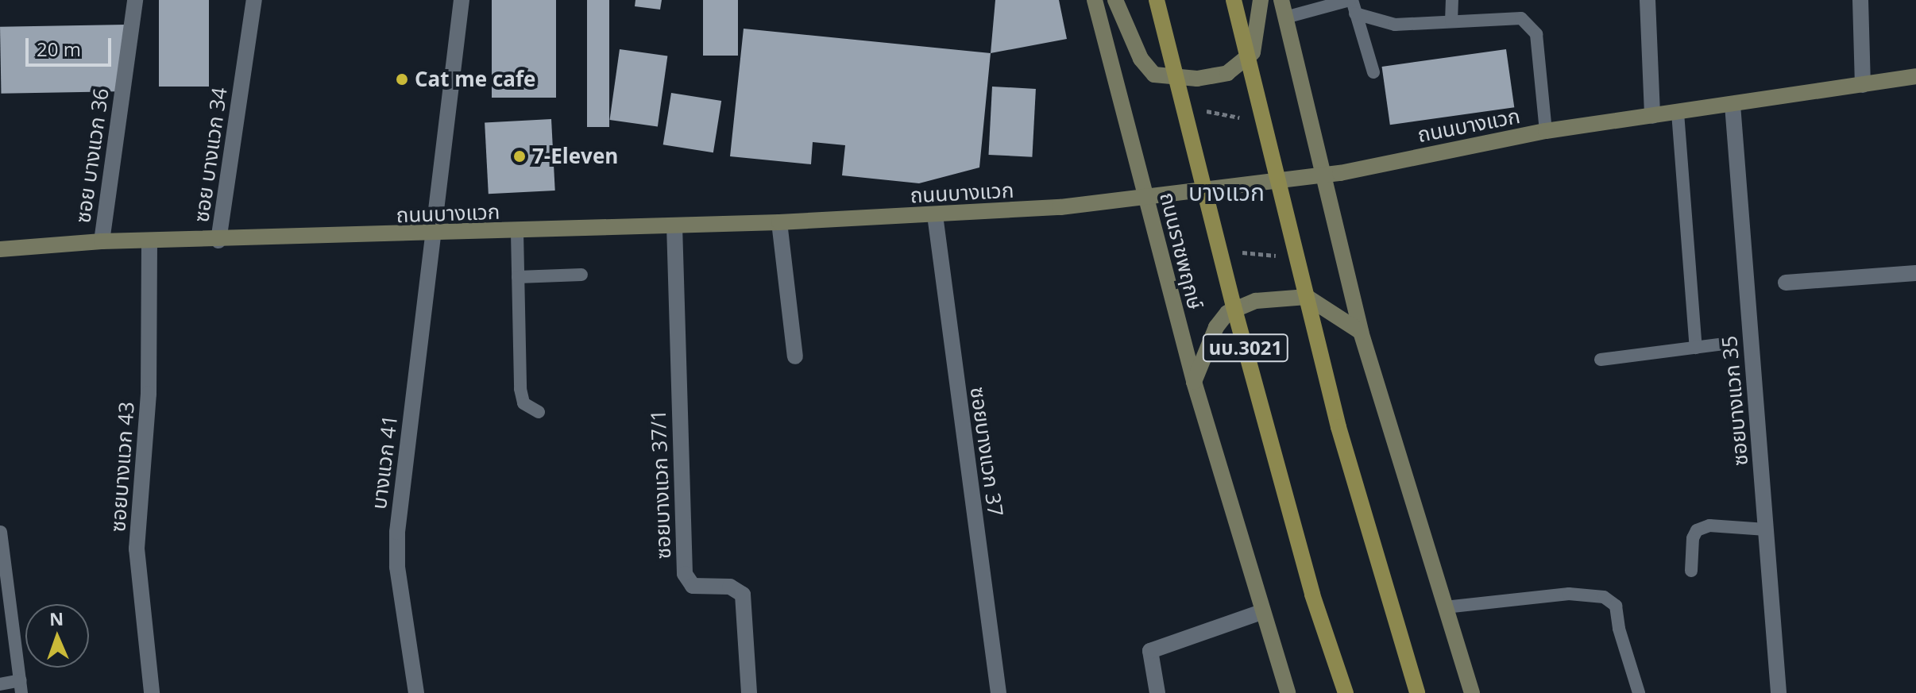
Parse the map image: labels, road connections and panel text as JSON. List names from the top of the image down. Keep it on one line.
{"streets":{"main road":["ถนนบางแวก","ถนนราชพฤกษ์","นบ.3021"],"street":["ซอย บางแวก 34","ซอย บางแวก 36","ซอยบางแวก 35","ซอยบางแวก 37","บางแวก 41","ซอยบางแวก 43","ซอยบางแวก 37/1"]},"crossings":[["ถนนบางแวก","ซอย บางแวก 34"],["ถนนบางแวก","ซอย บางแวก 36"],["ถนนบางแวก","ถนนราชพฤกษ์"],["ถนนบางแวก","ซอยบางแวก 35"],["ถนนบางแวก","ซอยบางแวก 37"],["ถนนบางแวก","บางแวก 41"],["ถนนบางแวก","ซอยบางแวก 43"],["ถนนบางแวก","ซอยบางแวก 37/1"]],"districts":["บางแวก"],"places":["Cat me cafe","7-Eleven"],"scale_bar":"20 m","north":"top"}
